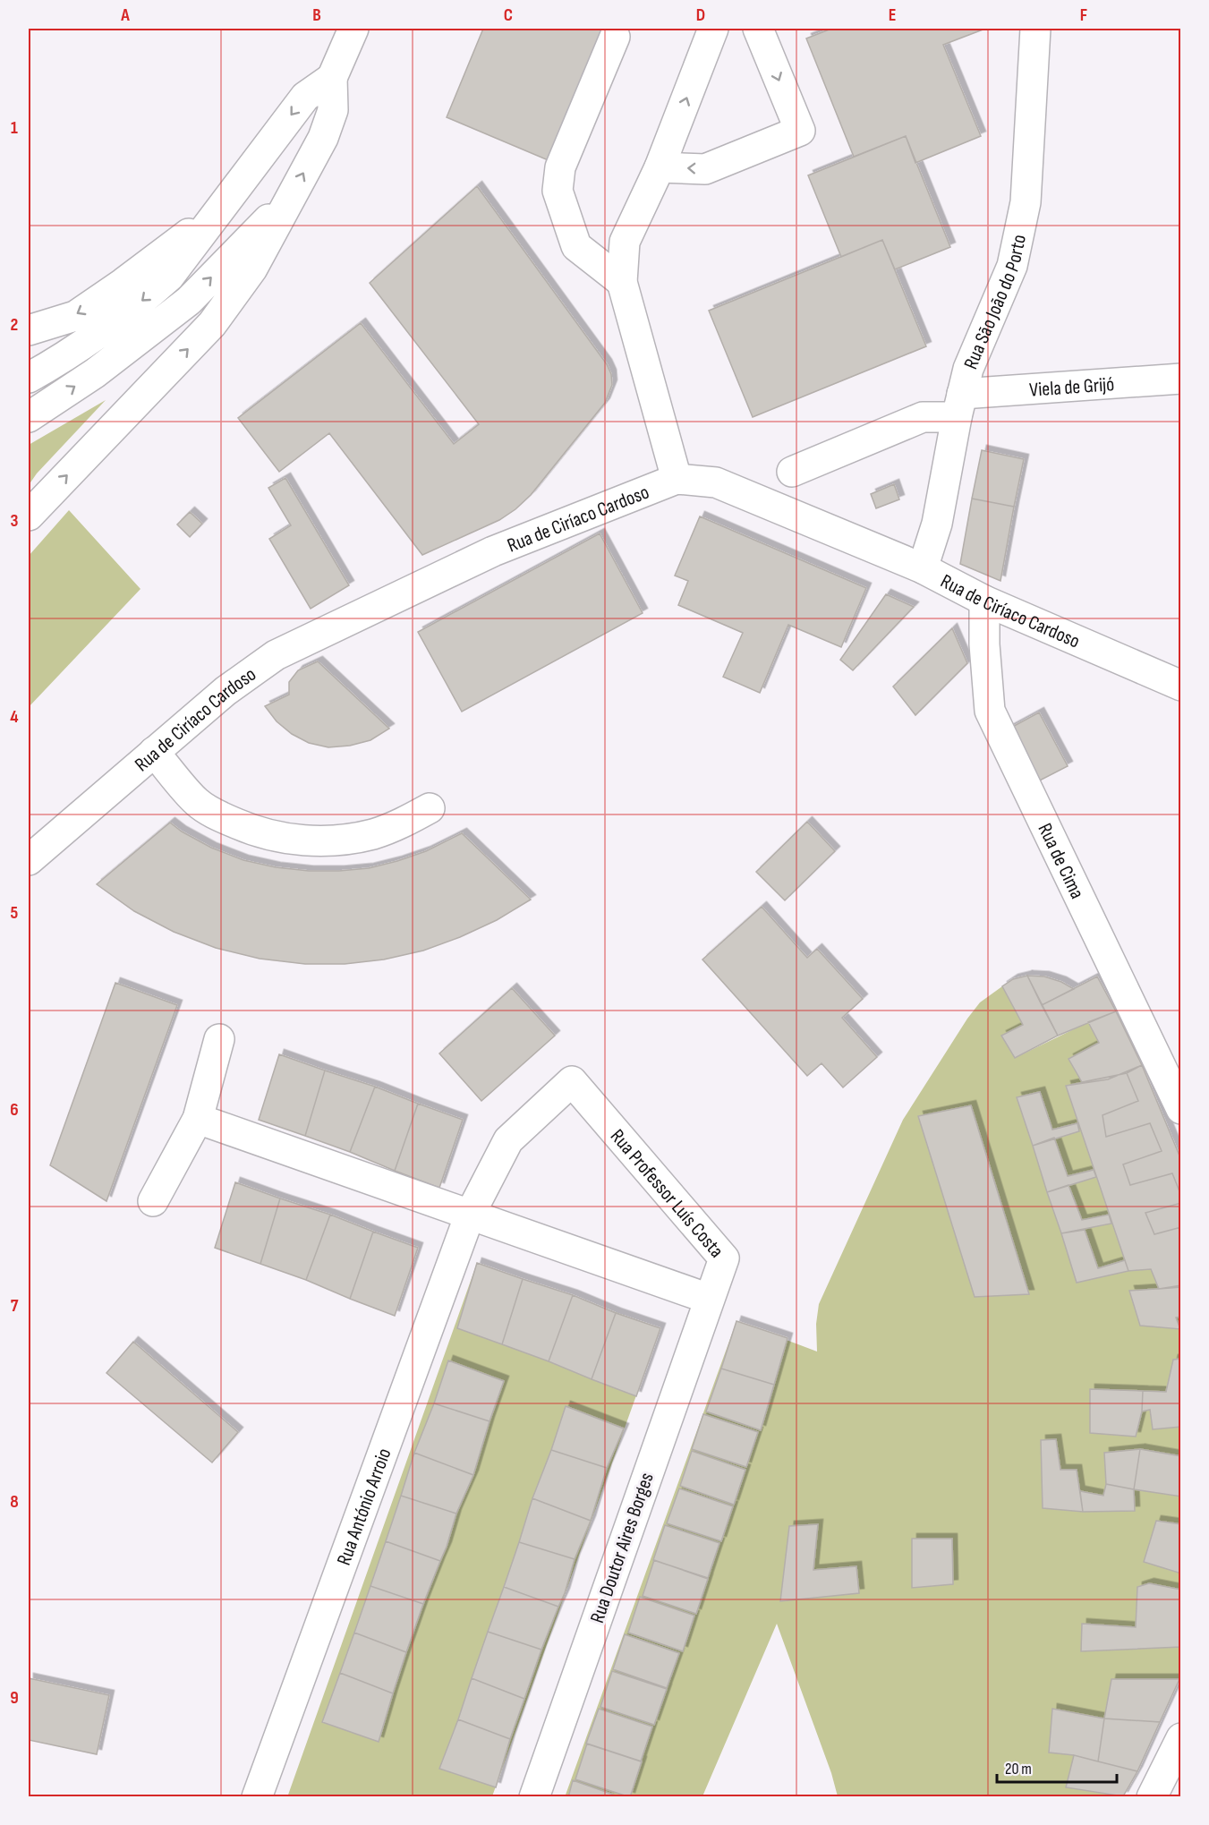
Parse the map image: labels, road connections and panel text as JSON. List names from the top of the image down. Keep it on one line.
{"streets":{"main road":["Rua São João do Porto","Viela de Grijó","Rua de Ciríaco Cardoso","Rua de Cima","Rua Professor Luís Costa","Rua António Arroio","Rua Doutor Aires Borges"]},"crossings":[["Rua São João do Porto","Viela de Grijó"],["Rua São João do Porto","Rua de Ciríaco Cardoso"],["Rua de Ciríaco Cardoso","Rua de Cima"],["Rua Professor Luís Costa","Rua António Arroio"],["Rua Professor Luís Costa","Rua Doutor Aires Borges"]],"scale_bar":"20 m","grid":{"columns":["A","B","C","D","E","F"],"rows":["1","2","3","4","5","6","7","8","9"]}}
